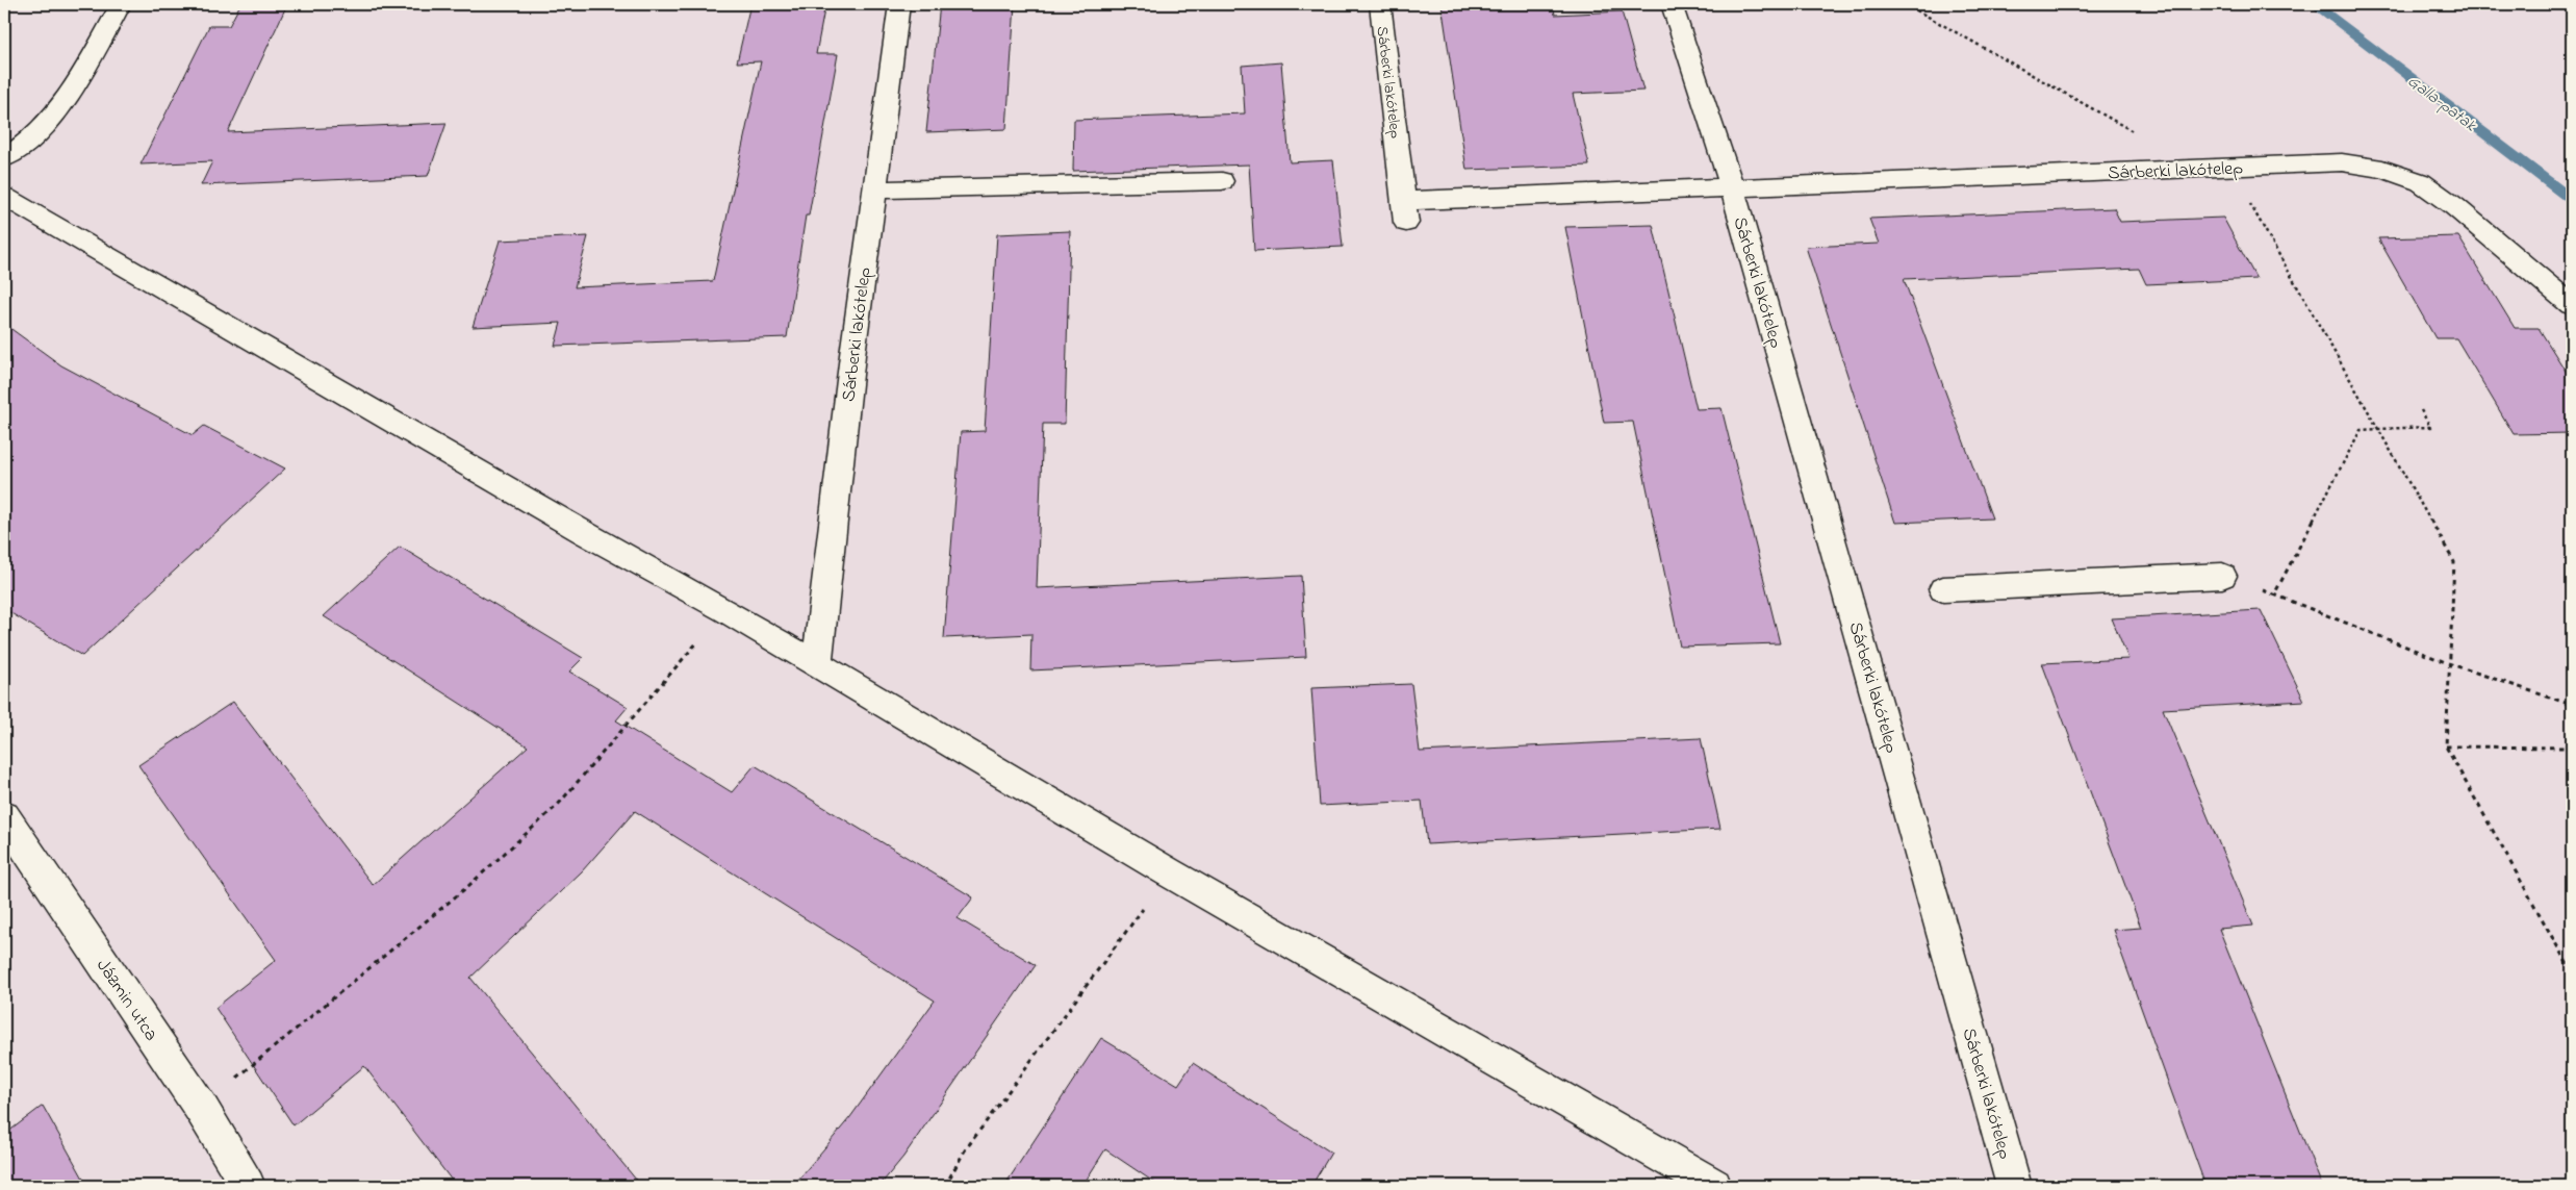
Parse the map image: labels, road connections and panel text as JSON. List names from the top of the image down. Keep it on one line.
{"streets":{"street":["Sárberki lakótelep","Jázmin utca"]},"water":["Galla-patak"]}
